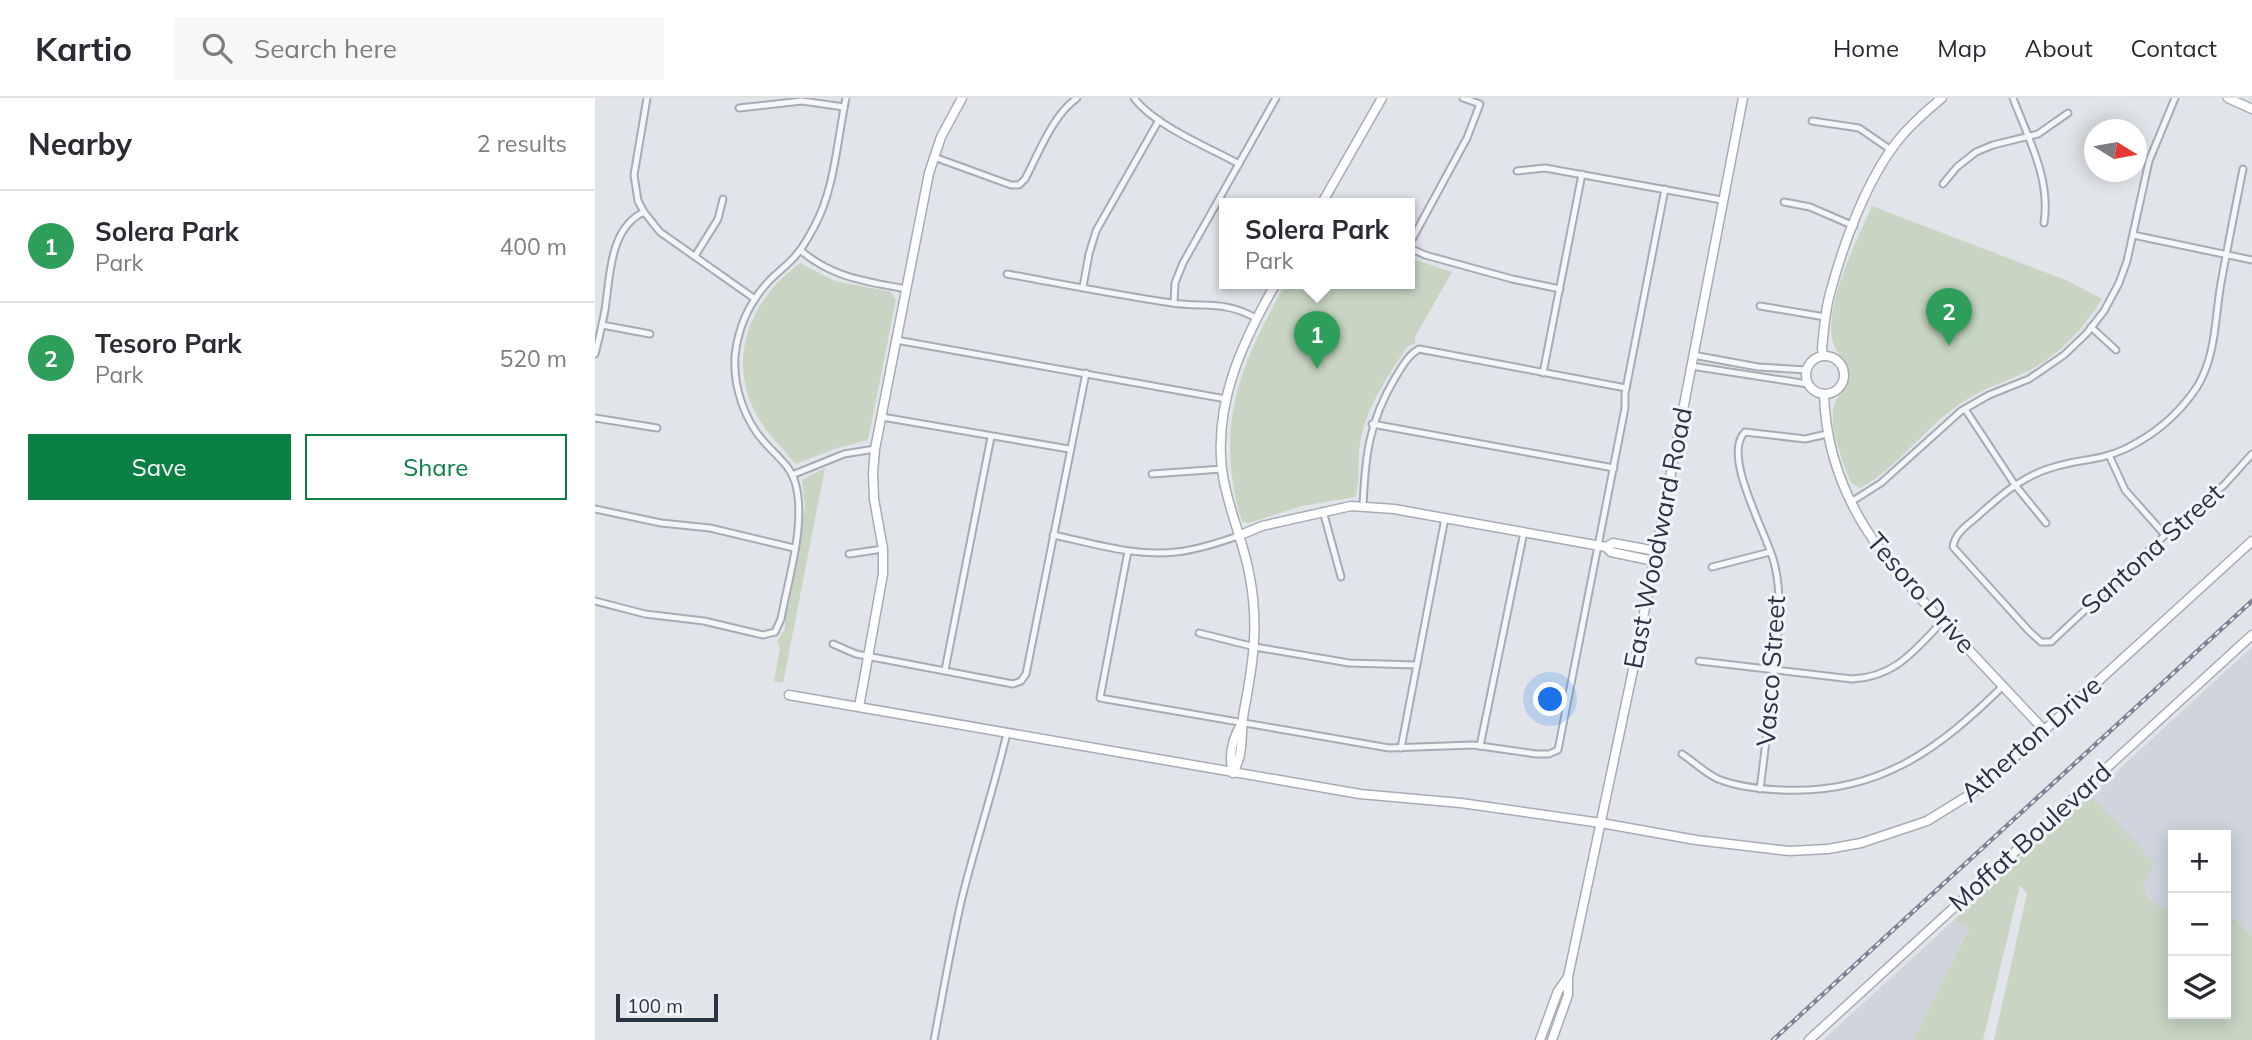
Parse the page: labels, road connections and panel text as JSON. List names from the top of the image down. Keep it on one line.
{"streets":{"street":["East Woodward Road","Santona Street","Tesoro Drive","Vasco Street","Atherton Drive","Moffat Boulevard"]},"crossings":[["East Woodward Road","Atherton Drive"],["Tesoro Drive","Vasco Street"],["Tesoro Drive","Atherton Drive"]],"scale_bar":"100 m","north":"right","page":{"header":"Kartio","search":"Search here","nav":["Home","Map","About","Contact"],"heading":["Nearby","2 results"],"list":[{"mark":"1","name":"Solera Park","note":"Park","value":"400 m"},{"mark":"2","name":"Tesoro Park","note":"Park","value":"520 m"}],"popup":["Solera Park","Park"],"pins":["2","1"],"buttons":["Save","Share"],"map_buttons":["+","−"],"scale":"100 m"}}
